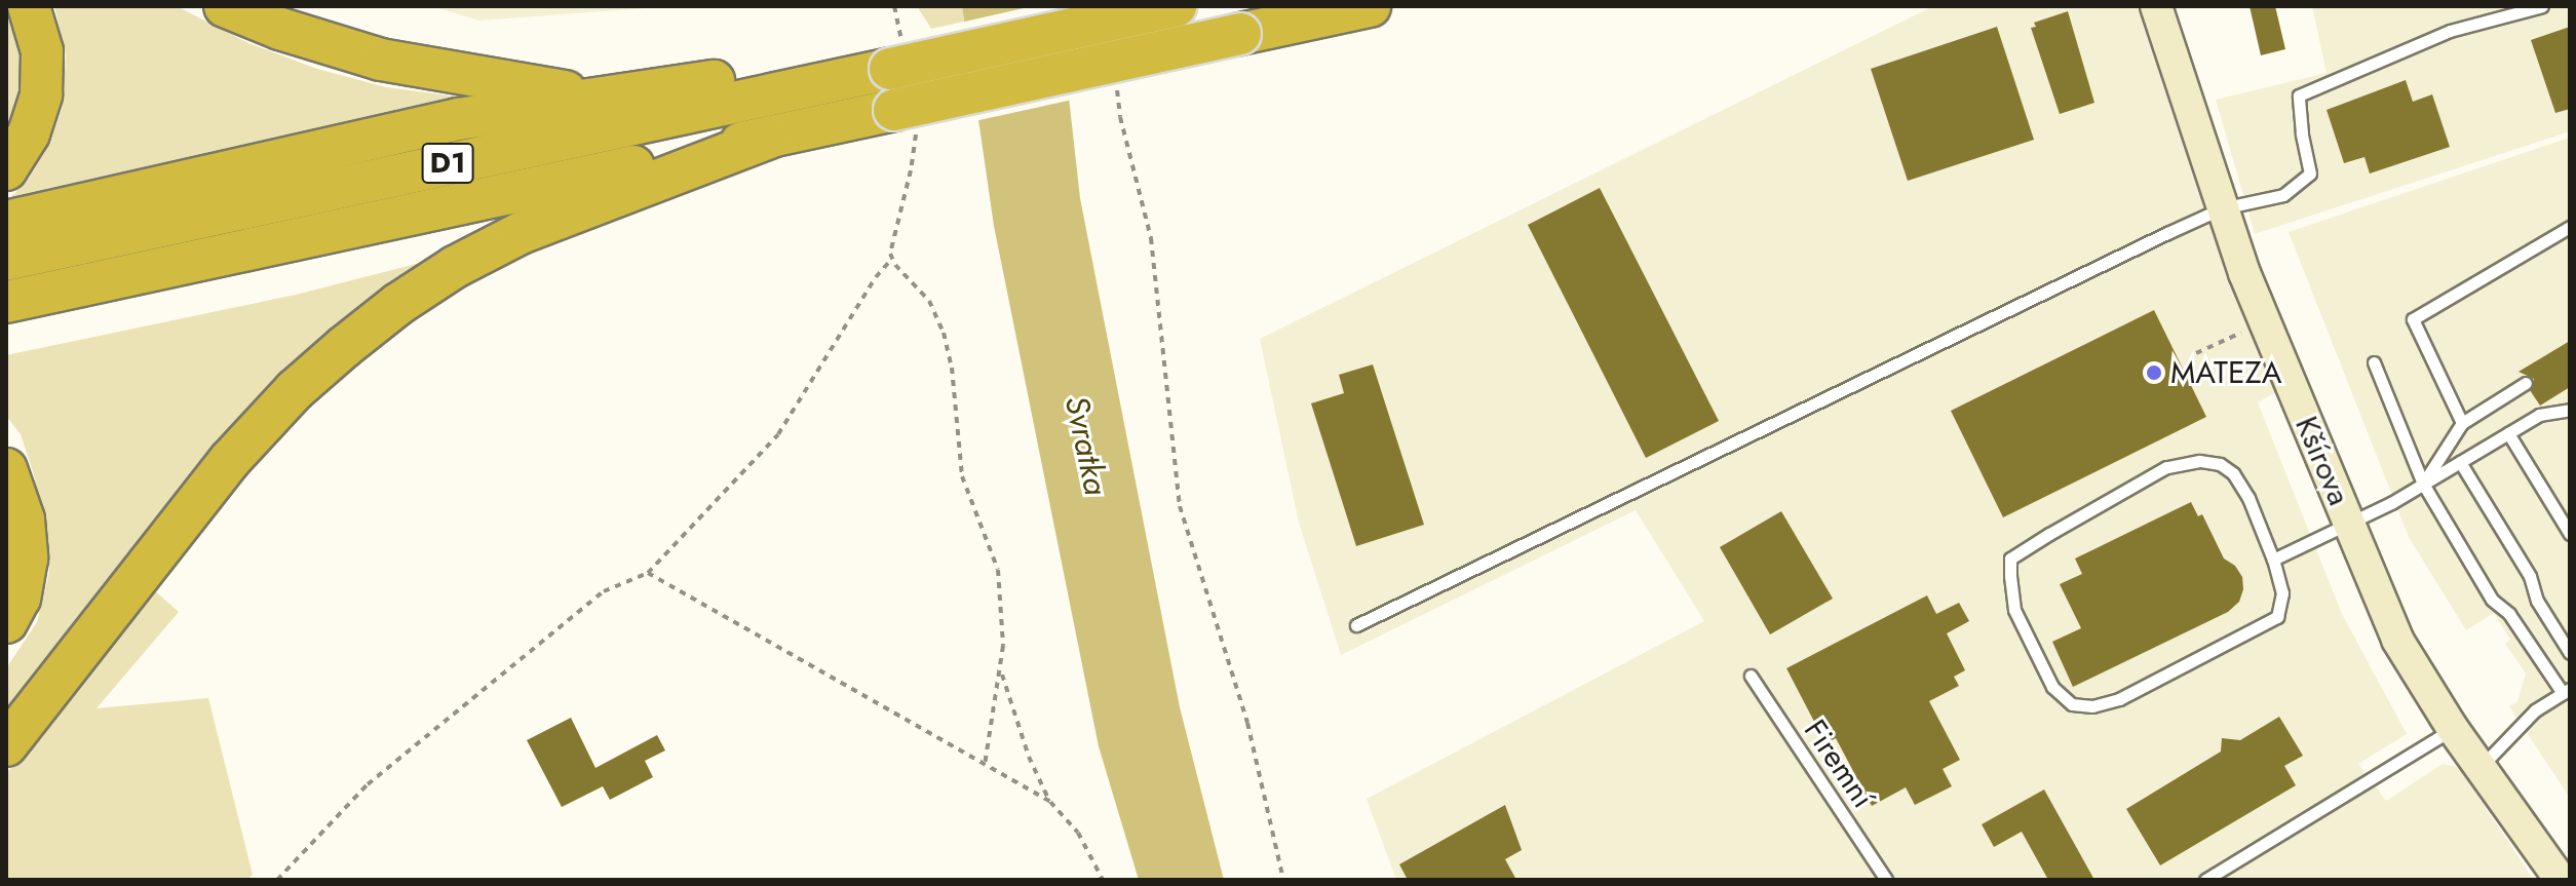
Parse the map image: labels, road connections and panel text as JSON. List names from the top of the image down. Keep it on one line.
{"streets":{"highway":["D1"],"street":["Kšírova"],"lane":["Firemní"]},"water":["Svratka"],"places":["MATEZA"]}
